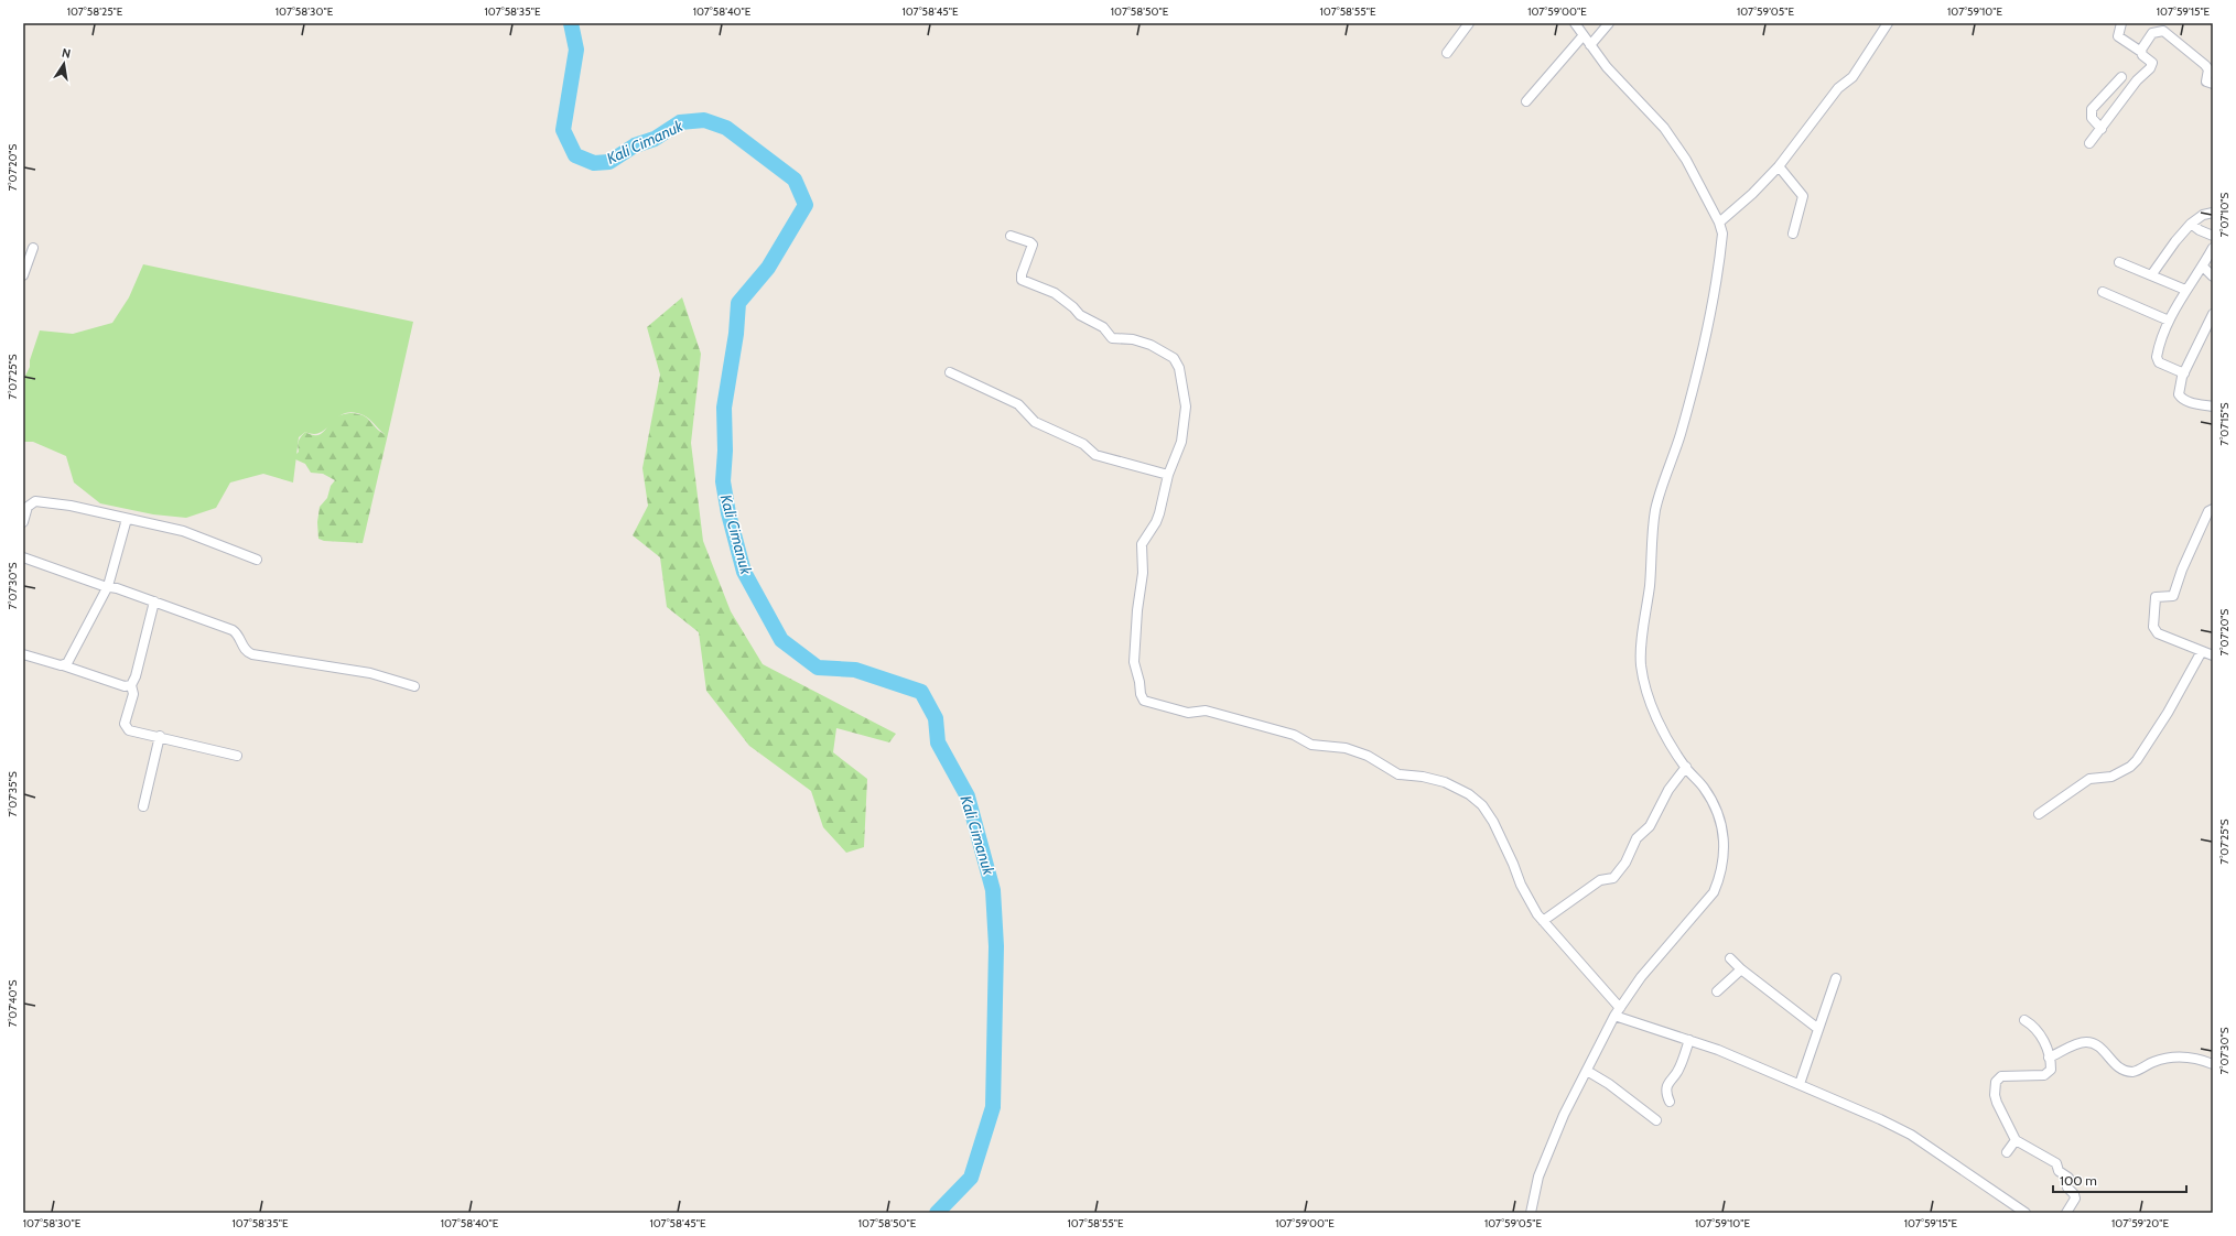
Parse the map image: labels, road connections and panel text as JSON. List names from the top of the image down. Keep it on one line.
{"water":["Kali Cimanuk"],"scale_bar":"100 m","north":"top","coordinates":["107°58'25\"E","107°58'30\"E","107°58'35\"E","107°58'40\"E","107°58'45\"E","107°58'50\"E","107°58'55\"E","107°59'00\"E","107°59'05\"E","107°59'10\"E","107°59'15\"E","7°07'20\"S","7°07'10\"S","7°07'25\"S","7°07'15\"S","7°07'30\"S","7°07'35\"S","7°07'40\"S","107°59'20\"E"]}
